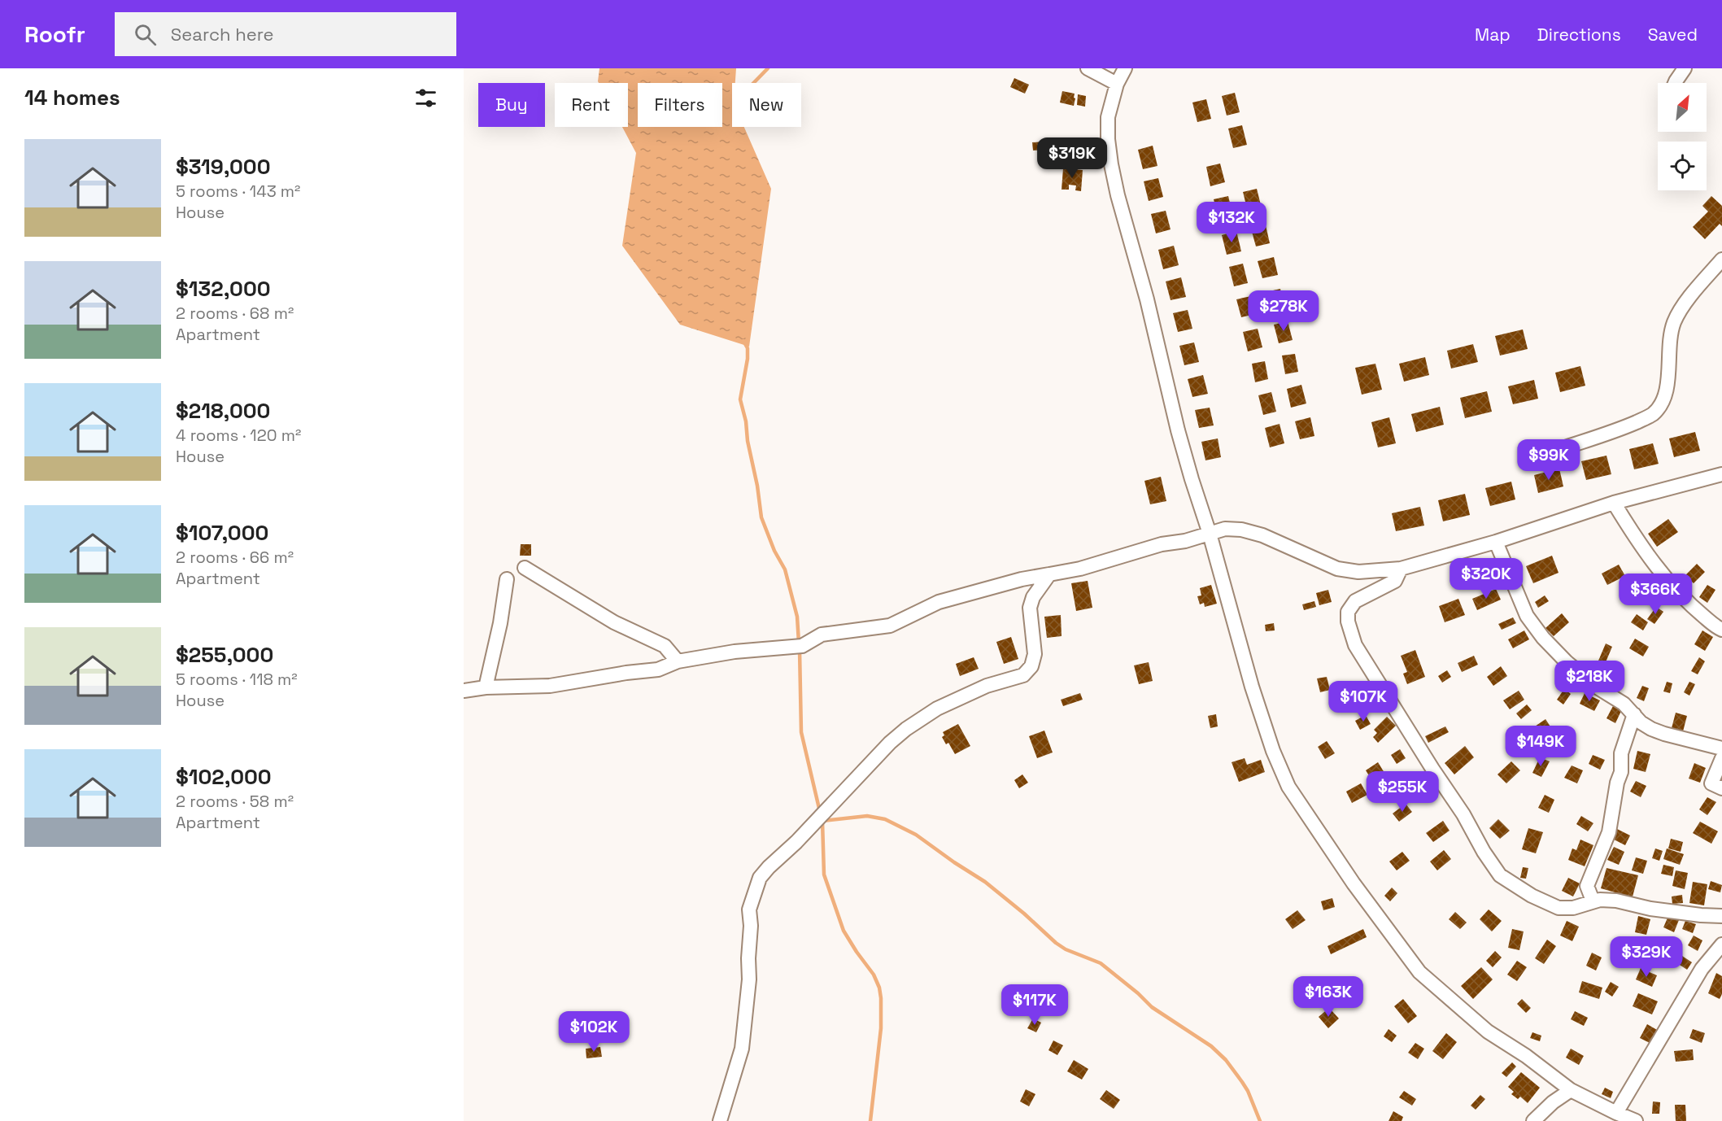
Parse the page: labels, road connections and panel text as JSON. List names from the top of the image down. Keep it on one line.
{"north":"top right","page":{"header":"Roofr","search":"Search here","nav":["Map","Directions","Saved"],"heading":"14 homes","chip":["Buy","Rent","Filters","New"],"list":[{"name":"$319,000","note":"5 rooms · 143 m² · House"},{"name":"$132,000","note":"2 rooms · 68 m² · Apartment"},{"name":"$218,000","note":"4 rooms · 120 m² · House"},{"name":"$107,000","note":"2 rooms · 66 m² · Apartment"},{"name":"$255,000","note":"5 rooms · 118 m² · House"},{"name":"$102,000","note":"2 rooms · 58 m² · Apartment"}],"price":["$319K","$132K","$278K","$99K","$320K","$366K","$218K","$107K","$149K","$255K","$329K","$163K","$117K","$102K"]}}
